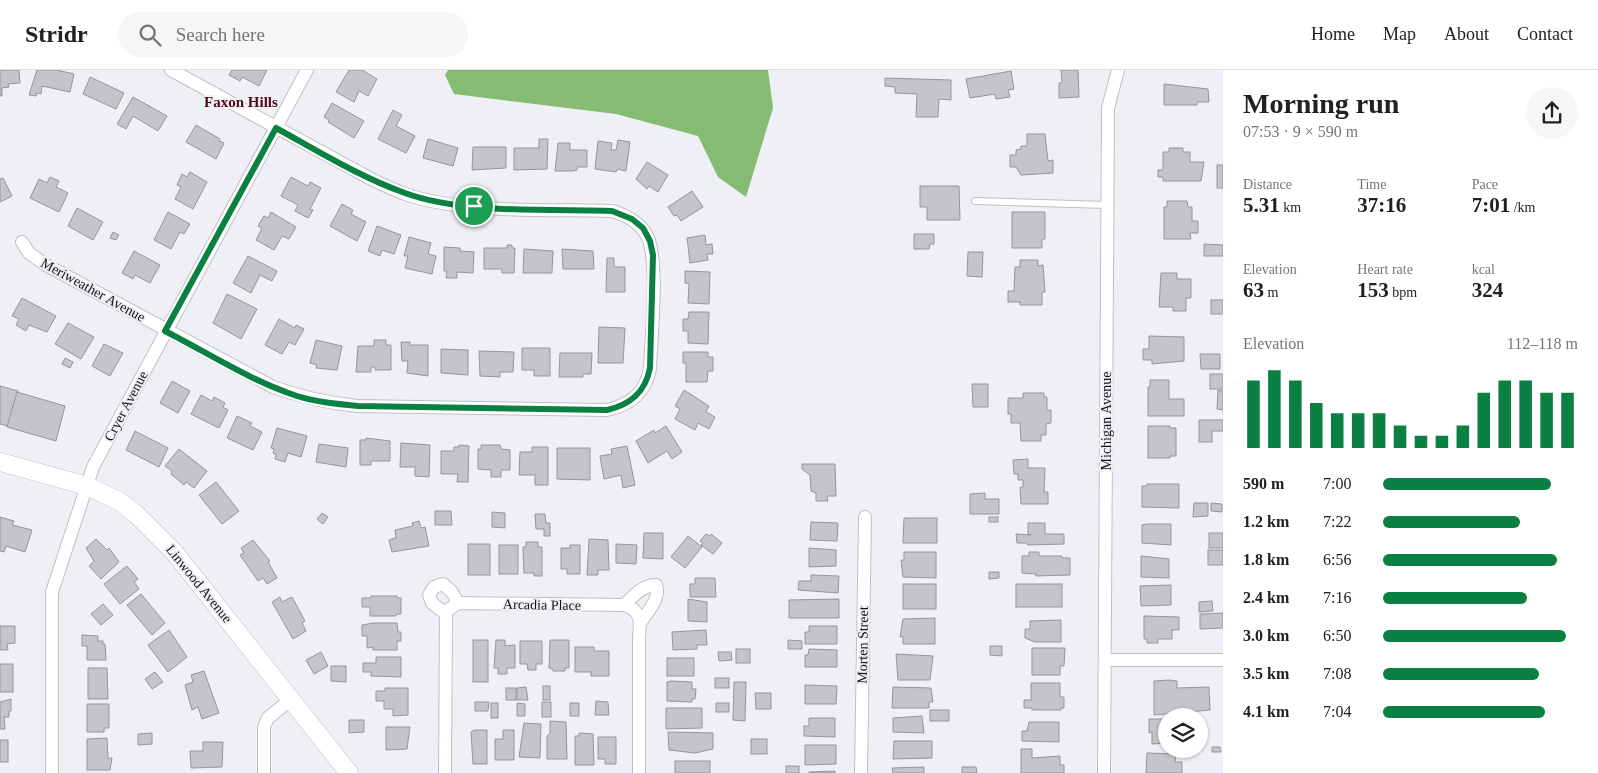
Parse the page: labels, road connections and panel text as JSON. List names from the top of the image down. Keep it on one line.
{"streets":{"main road":["Linwood Avenue"],"street":["Meriweather Avenue","Cryer Avenue","Michigan Avenue","Arcadia Place","Morten Street"]},"crossings":[["Meriweather Avenue","Cryer Avenue"],["Cryer Avenue","Linwood Avenue"]],"districts":["Faxon Hills"],"page":{"header":"Stridr","search":"Search here","nav":["Home","Map","About","Contact"],"heading":["Morning run","07:53 · 9 × 590 m"],"stats":[["Distance","5.31 km"],["Time","37:16"],["Pace","7:01 /km"],["Elevation","63 m"],["Heart rate","153 bpm"],["kcal","324"]],"chart":["Elevation","112–118 m"],"list":[{"name":"590 m","note":"7:00"},{"name":"1.2 km","note":"7:22"},{"name":"1.8 km","note":"6:56"},{"name":"2.4 km","note":"7:16"},{"name":"3.0 km","note":"6:50"},{"name":"3.5 km","note":"7:08"},{"name":"4.1 km","note":"7:04"}]}}
